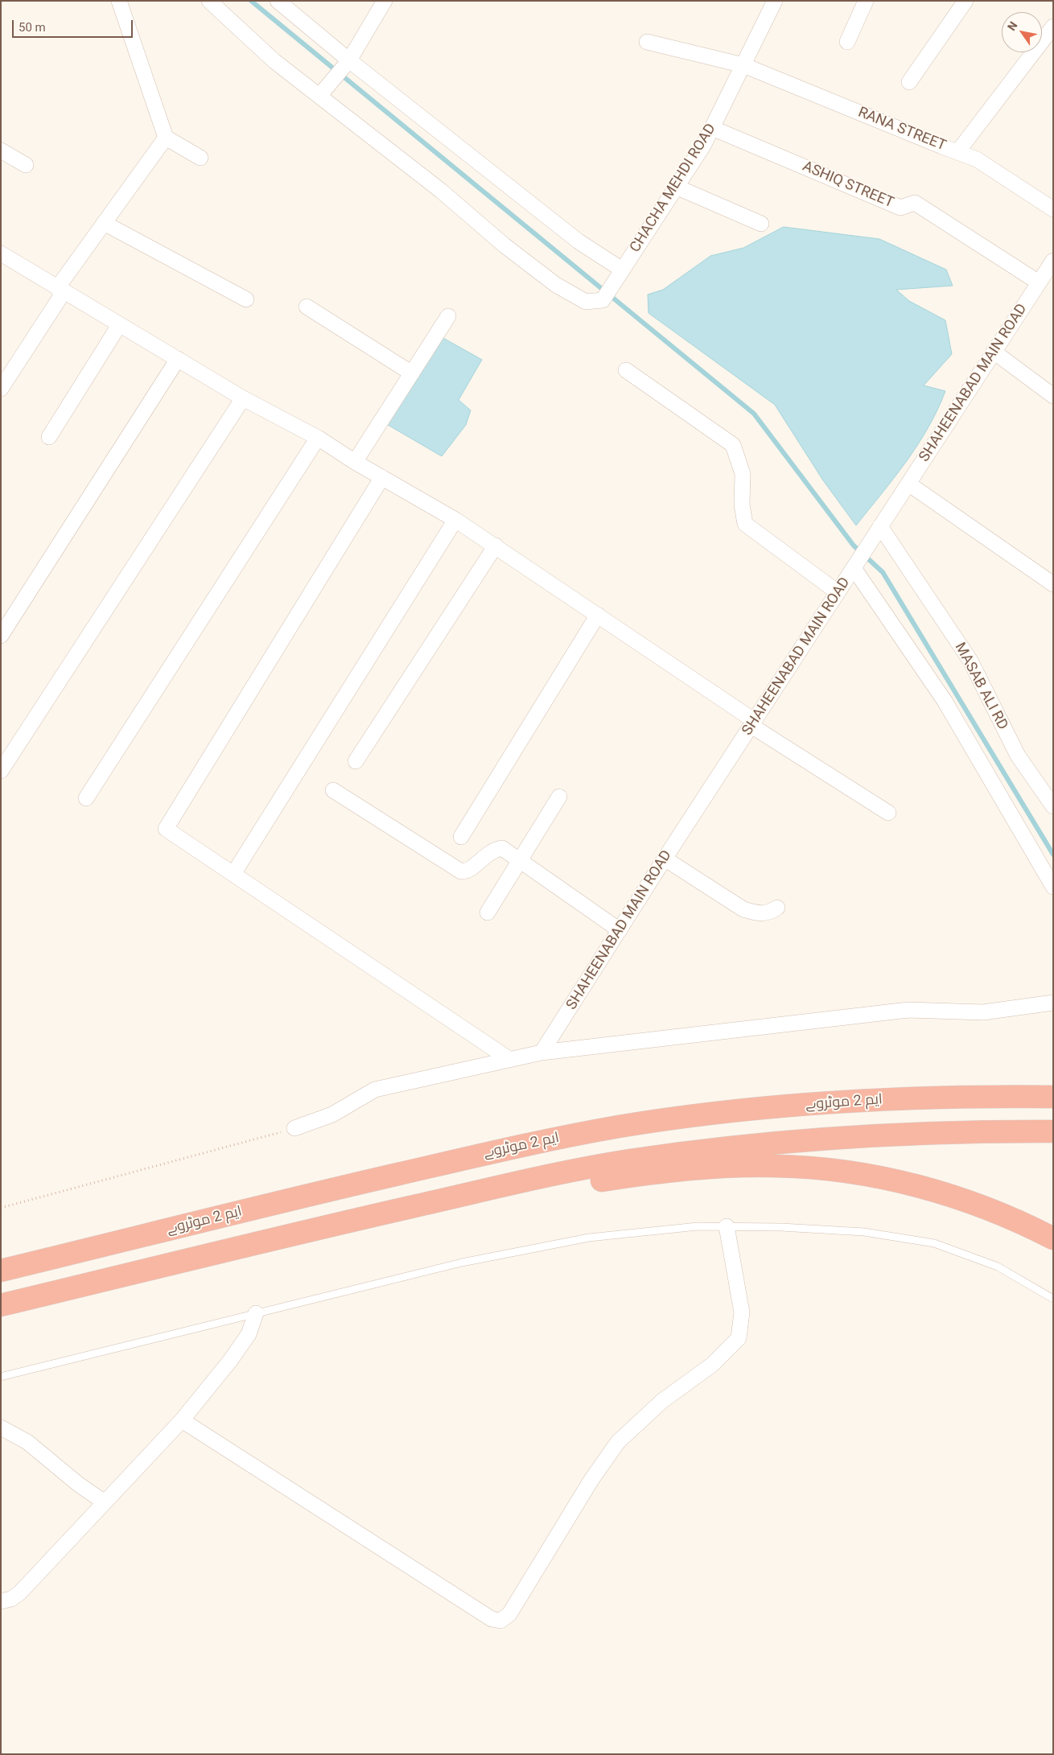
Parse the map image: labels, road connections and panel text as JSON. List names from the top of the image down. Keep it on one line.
{"streets":{"highway":["ایم 2 موٹروے"],"street":["RANA STREET","ASHIQ STREET","CHACHA MEHDI ROAD","SHAHEENABAD MAIN ROAD","MASAB ALI RD"]},"crossings":[["RANA STREET","CHACHA MEHDI ROAD"],["ASHIQ STREET","CHACHA MEHDI ROAD"],["ASHIQ STREET","SHAHEENABAD MAIN ROAD"],["SHAHEENABAD MAIN ROAD","MASAB ALI RD"]],"scale_bar":"50 m","north":"top left"}
